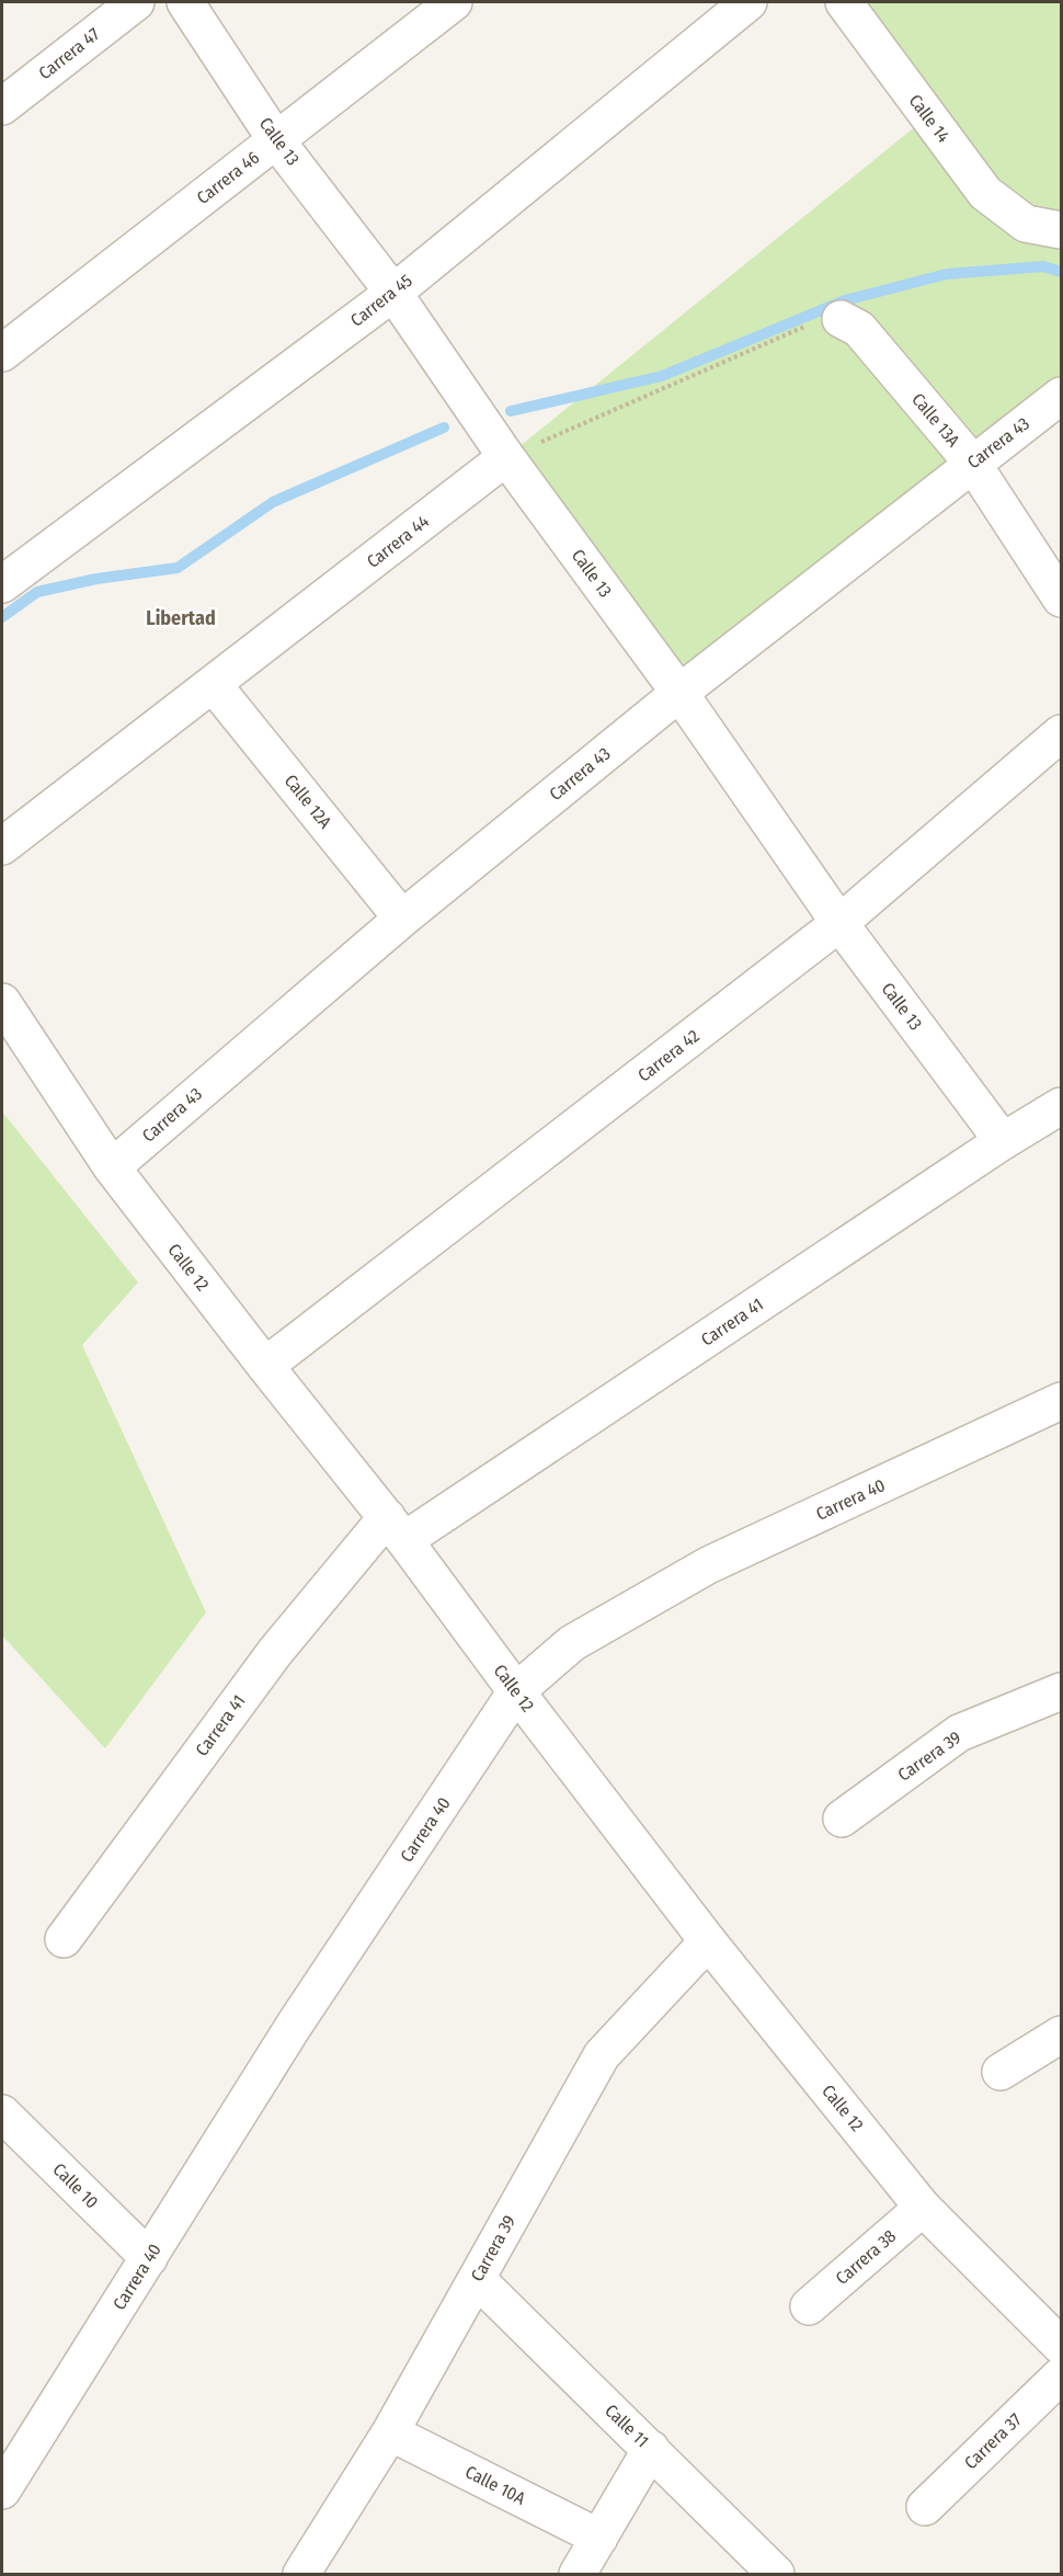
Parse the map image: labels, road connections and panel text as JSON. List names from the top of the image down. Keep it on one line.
{"streets":{"street":["Carrera 47","Calle 14","Calle 13","Carrera 46","Carrera 45","Calle 13A","Carrera 43","Carrera 44","Calle 12A","Carrera 42","Calle 12","Carrera 41","Carrera 40","Carrera 39","Calle 10","Carrera 38","Calle 11","Carrera 37","Calle 10A"]},"crossings":[["Calle 13","Carrera 46"],["Calle 13","Carrera 45"],["Calle 13","Carrera 43"],["Calle 13","Carrera 44"],["Calle 13","Carrera 42"],["Calle 13","Carrera 41"],["Calle 13A","Carrera 43"],["Carrera 43","Calle 12A"],["Carrera 43","Calle 12"],["Carrera 44","Calle 12A"],["Carrera 42","Calle 12"],["Calle 12","Carrera 41"],["Calle 12","Carrera 40"],["Calle 12","Carrera 39"],["Calle 12","Carrera 38"],["Carrera 40","Calle 10"],["Carrera 39","Calle 11"],["Carrera 39","Calle 10A"]],"districts":["Libertad"]}
